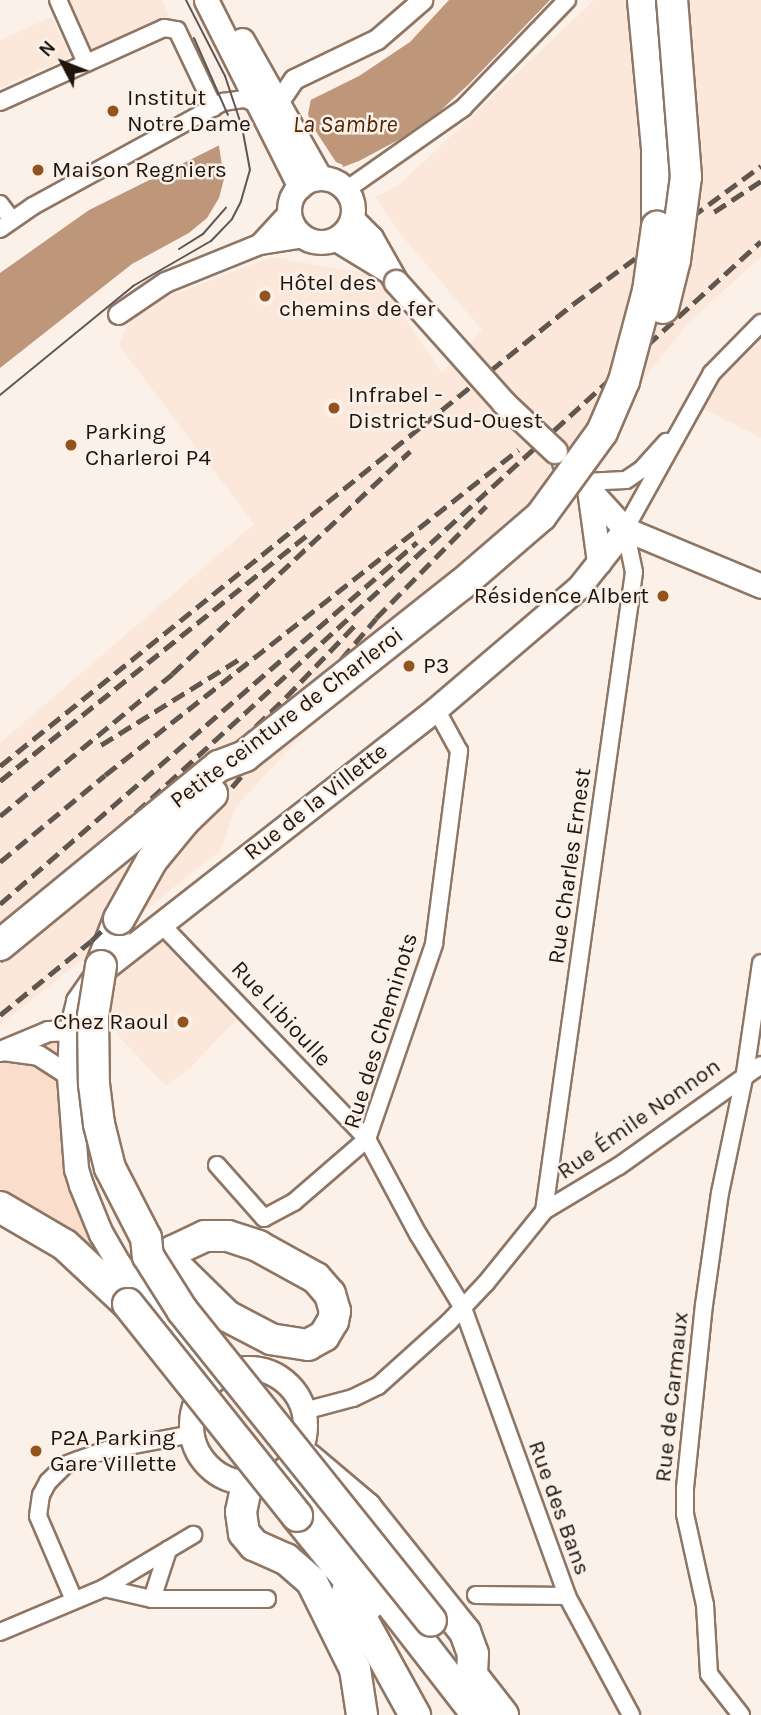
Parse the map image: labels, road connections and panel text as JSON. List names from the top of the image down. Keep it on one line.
{"streets":{"highway":["Petite ceinture de Charleroi"],"main road":["Rue de la Villette"],"street":["Rue Charles Ernest","Rue Libioulle","Rue des Cheminots","Rue Émile Nonnon","Rue de Carmaux","Rue des Bans"]},"crossings":[["Rue de la Villette","Rue Charles Ernest"],["Rue de la Villette","Rue Libioulle"],["Rue de la Villette","Rue des Cheminots"],["Rue Charles Ernest","Rue Émile Nonnon"],["Rue Libioulle","Rue des Cheminots"],["Rue des Cheminots","Rue des Bans"],["Rue Émile Nonnon","Rue de Carmaux"]],"water":["La Sambre"],"places":["Institut Notre Dame","Maison Regniers","Hôtel des chemins de fer","Infrabel - District Sud-Ouest","Parking Charleroi P4","Résidence Albert","P3","Chez Raoul","P2A Parking Gare Villette"],"north":"top left"}
